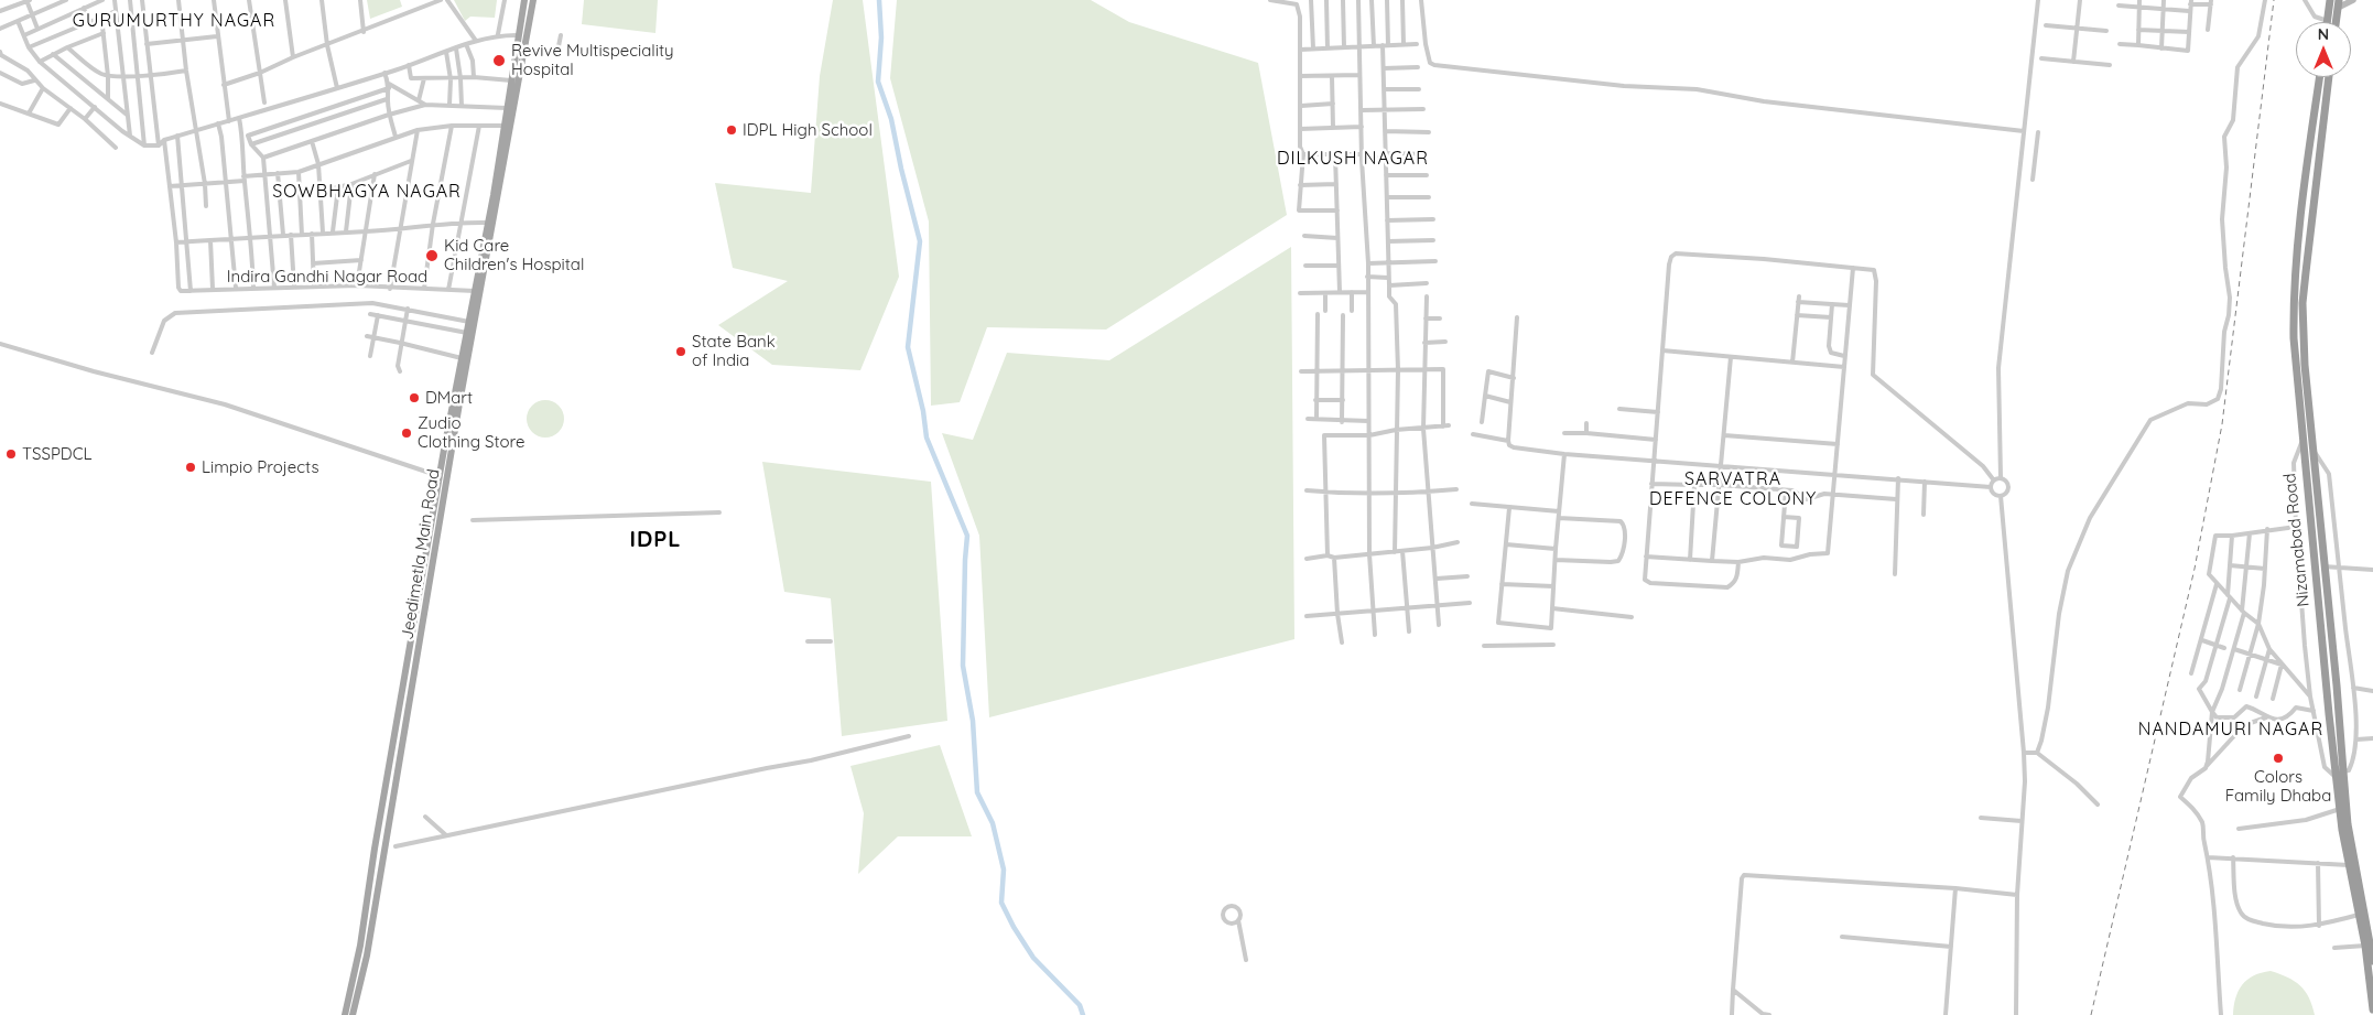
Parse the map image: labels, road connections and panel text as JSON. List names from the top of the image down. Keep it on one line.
{"streets":{"highway":["Nizamabad Road"],"main road":["Jeedimetla Main Road"],"street":["Indira Gandhi Nagar Road"]},"crossings":[["Indira Gandhi Nagar Road","Jeedimetla Main Road"]],"districts":["GURUMURTHY NAGAR","DILKUSH NAGAR","SOWBHAGYA NAGAR","SARVATRA DEFENCE COLONY","IDPL","NANDAMURI NAGAR"],"places":["Revive Multispeciality Hospital","IDPL High School","Kid Care Children's Hospital","State Bank of India","DMart","Zudio Clothing Store","TSSPDCL","Limpio Projects","Colors Family Dhaba"],"north":"top"}
